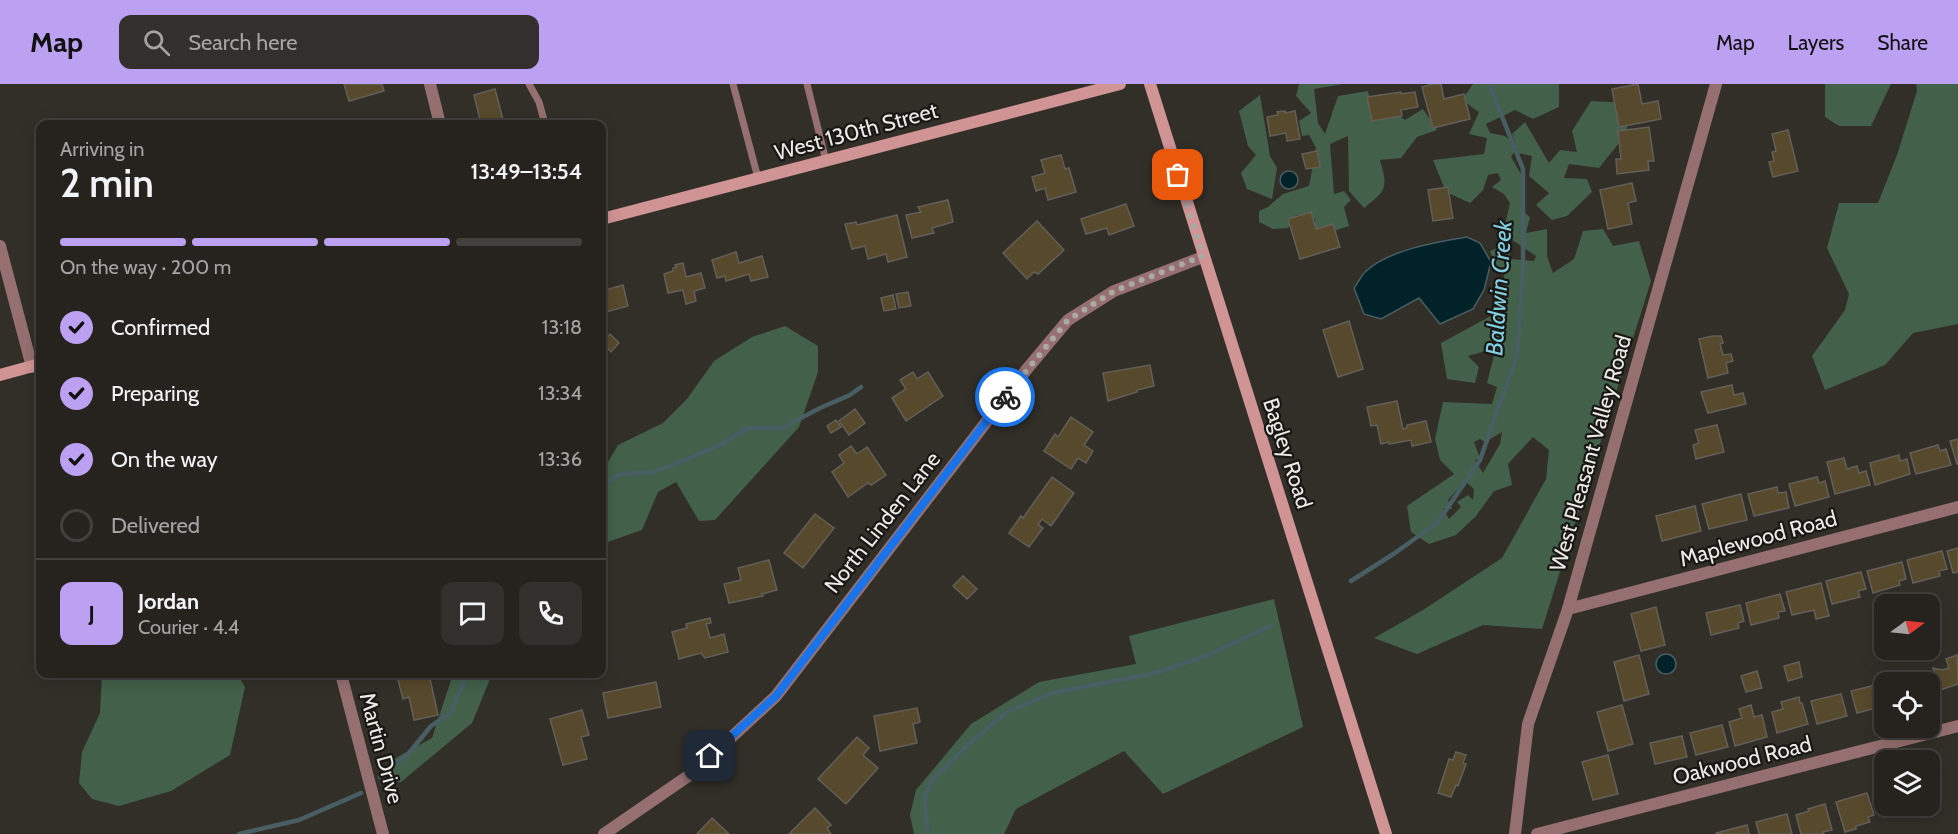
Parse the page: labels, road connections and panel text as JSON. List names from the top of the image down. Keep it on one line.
{"streets":{"main road":["West 130th Street","Bagley Road"],"street":["West Pleasant Valley Road","North Linden Lane","Maplewood Road","Martin Drive","Oakwood Road"]},"crossings":[["Bagley Road","North Linden Lane"],["West Pleasant Valley Road","Maplewood Road"]],"water":["Baldwin Creek"],"north":"right","page":{"header":"Map","search":"Search here","nav":["Map","Layers","Share"],"heading":["2 min","Arriving in","13:49–13:54"],"panel":["Jordan","Courier · 4.4"],"bar":"On the way · 200 m","list":[["Confirmed","13:18"],["Preparing","13:34"],["On the way","13:36"],"Delivered"],"round":"J"}}
